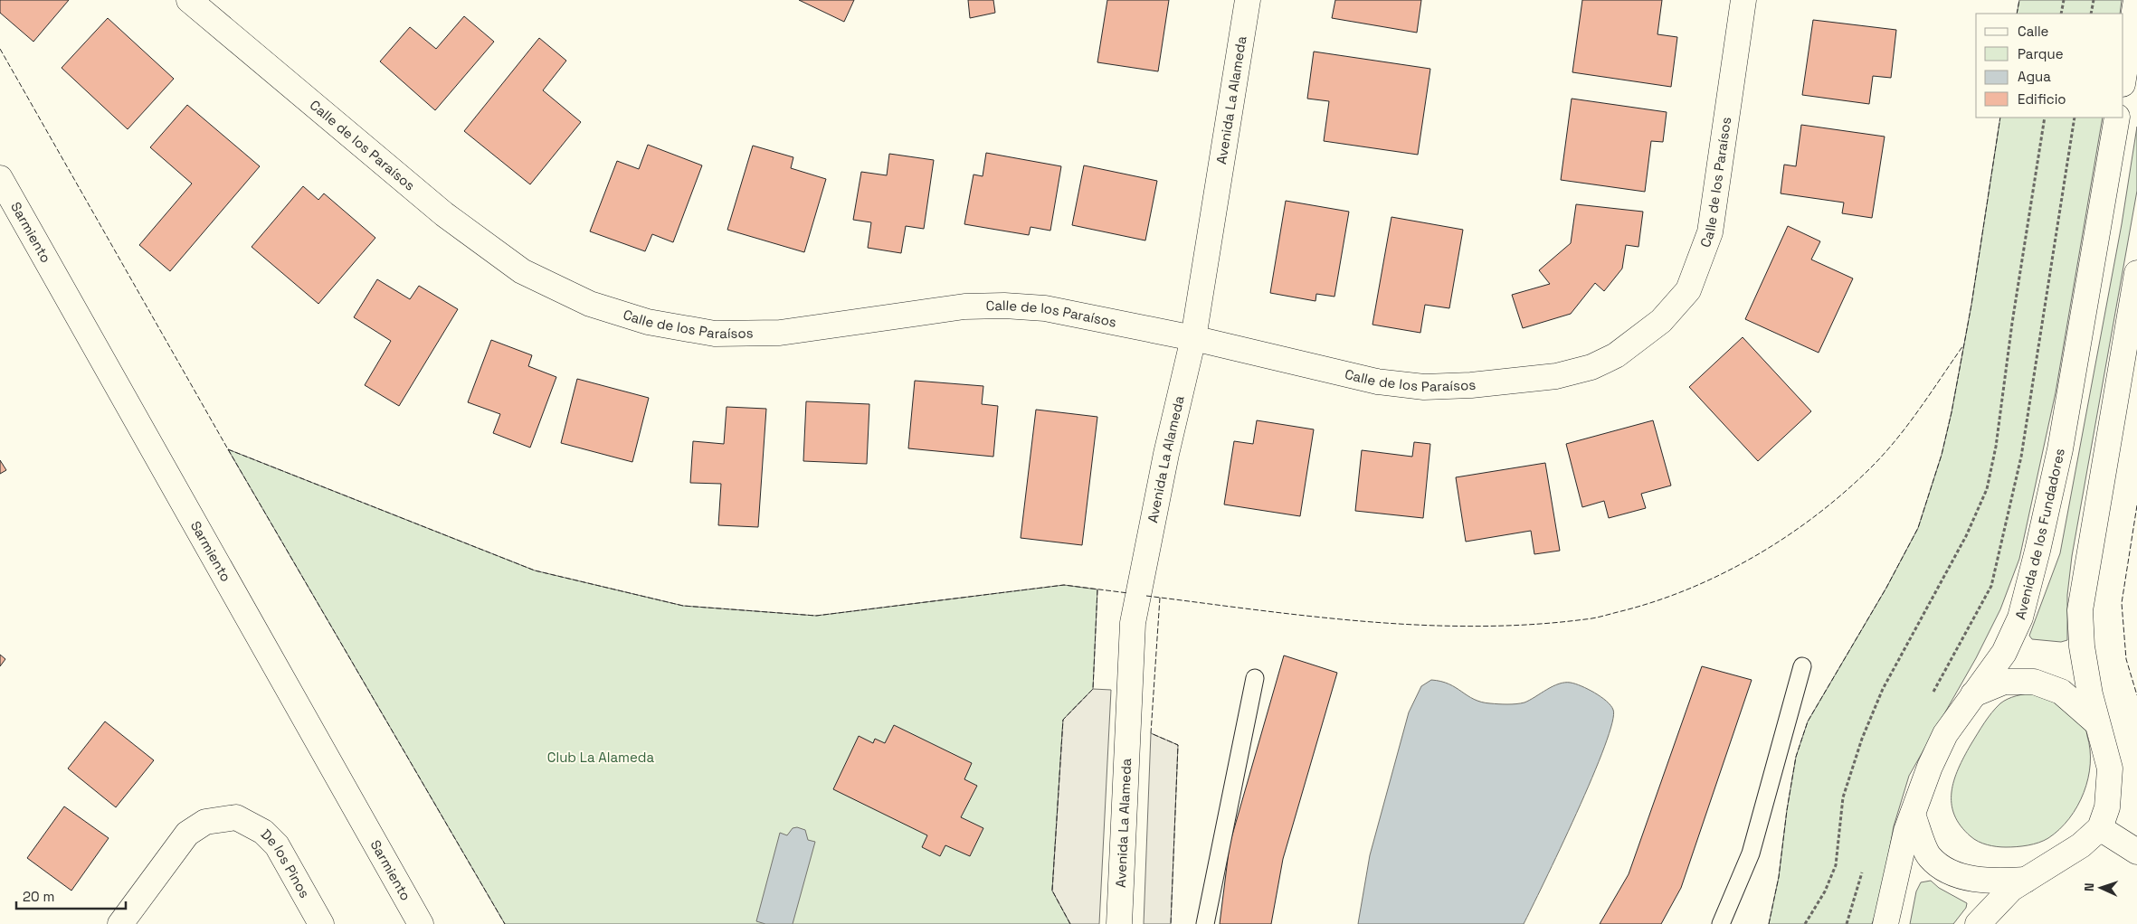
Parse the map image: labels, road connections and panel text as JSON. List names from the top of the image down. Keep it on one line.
{"streets":{"street":["Avenida La Alameda","Calle de los Paraísos","Sarmiento","Avenida de los Fundadores","De los Pinos"]},"crossings":[["Avenida La Alameda","Calle de los Paraísos"]],"parks":["Club La Alameda"],"legend":["Calle","Parque","Agua","Edificio"],"scale_bar":"20 m","north":"left"}
